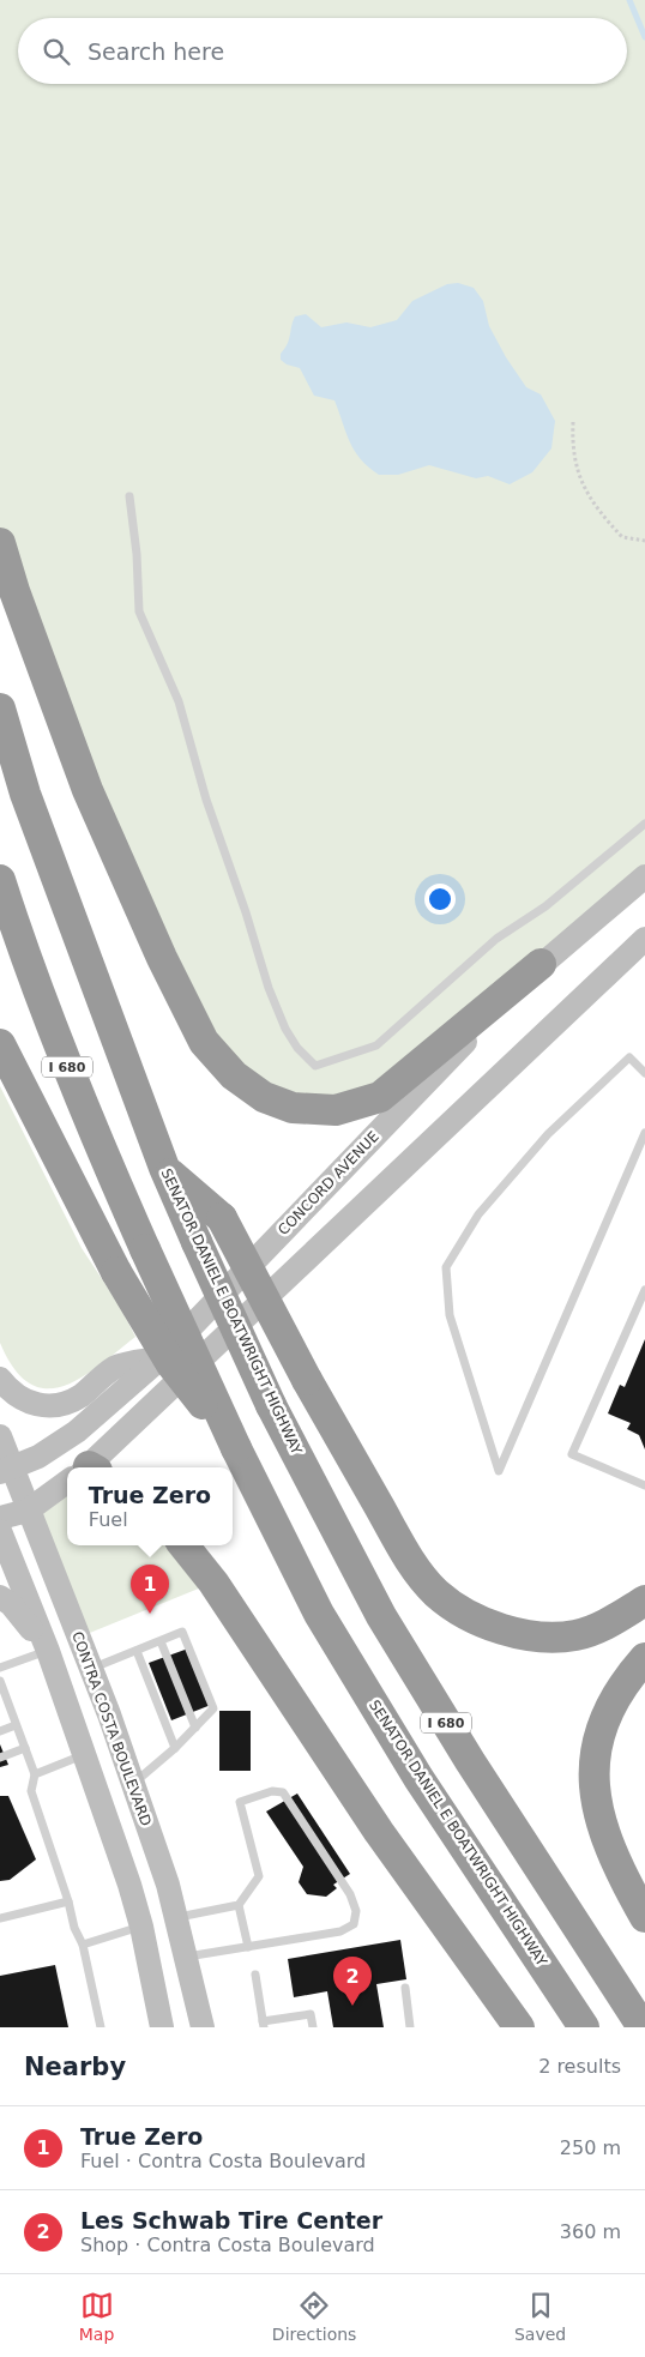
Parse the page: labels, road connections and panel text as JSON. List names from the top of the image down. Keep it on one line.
{"streets":{"highway":["I 680","SENATOR DANIEL E BOATWRIGHT HIGHWAY"],"main road":["CONCORD AVENUE","CONTRA COSTA BOULEVARD"]},"crossings":[["CONCORD AVENUE","CONTRA COSTA BOULEVARD"]],"page":{"search":"Search here","popup":["True Zero","Fuel"],"pins":["1","2"],"heading":["Nearby","2 results"],"list":[{"mark":"1","name":"True Zero","note":"Fuel · Contra Costa Boulevard","value":"250 m"},{"mark":"2","name":"Les Schwab Tire Center","note":"Shop · Contra Costa Boulevard","value":"360 m"}],"nav":["Map","Directions","Saved"]}}
